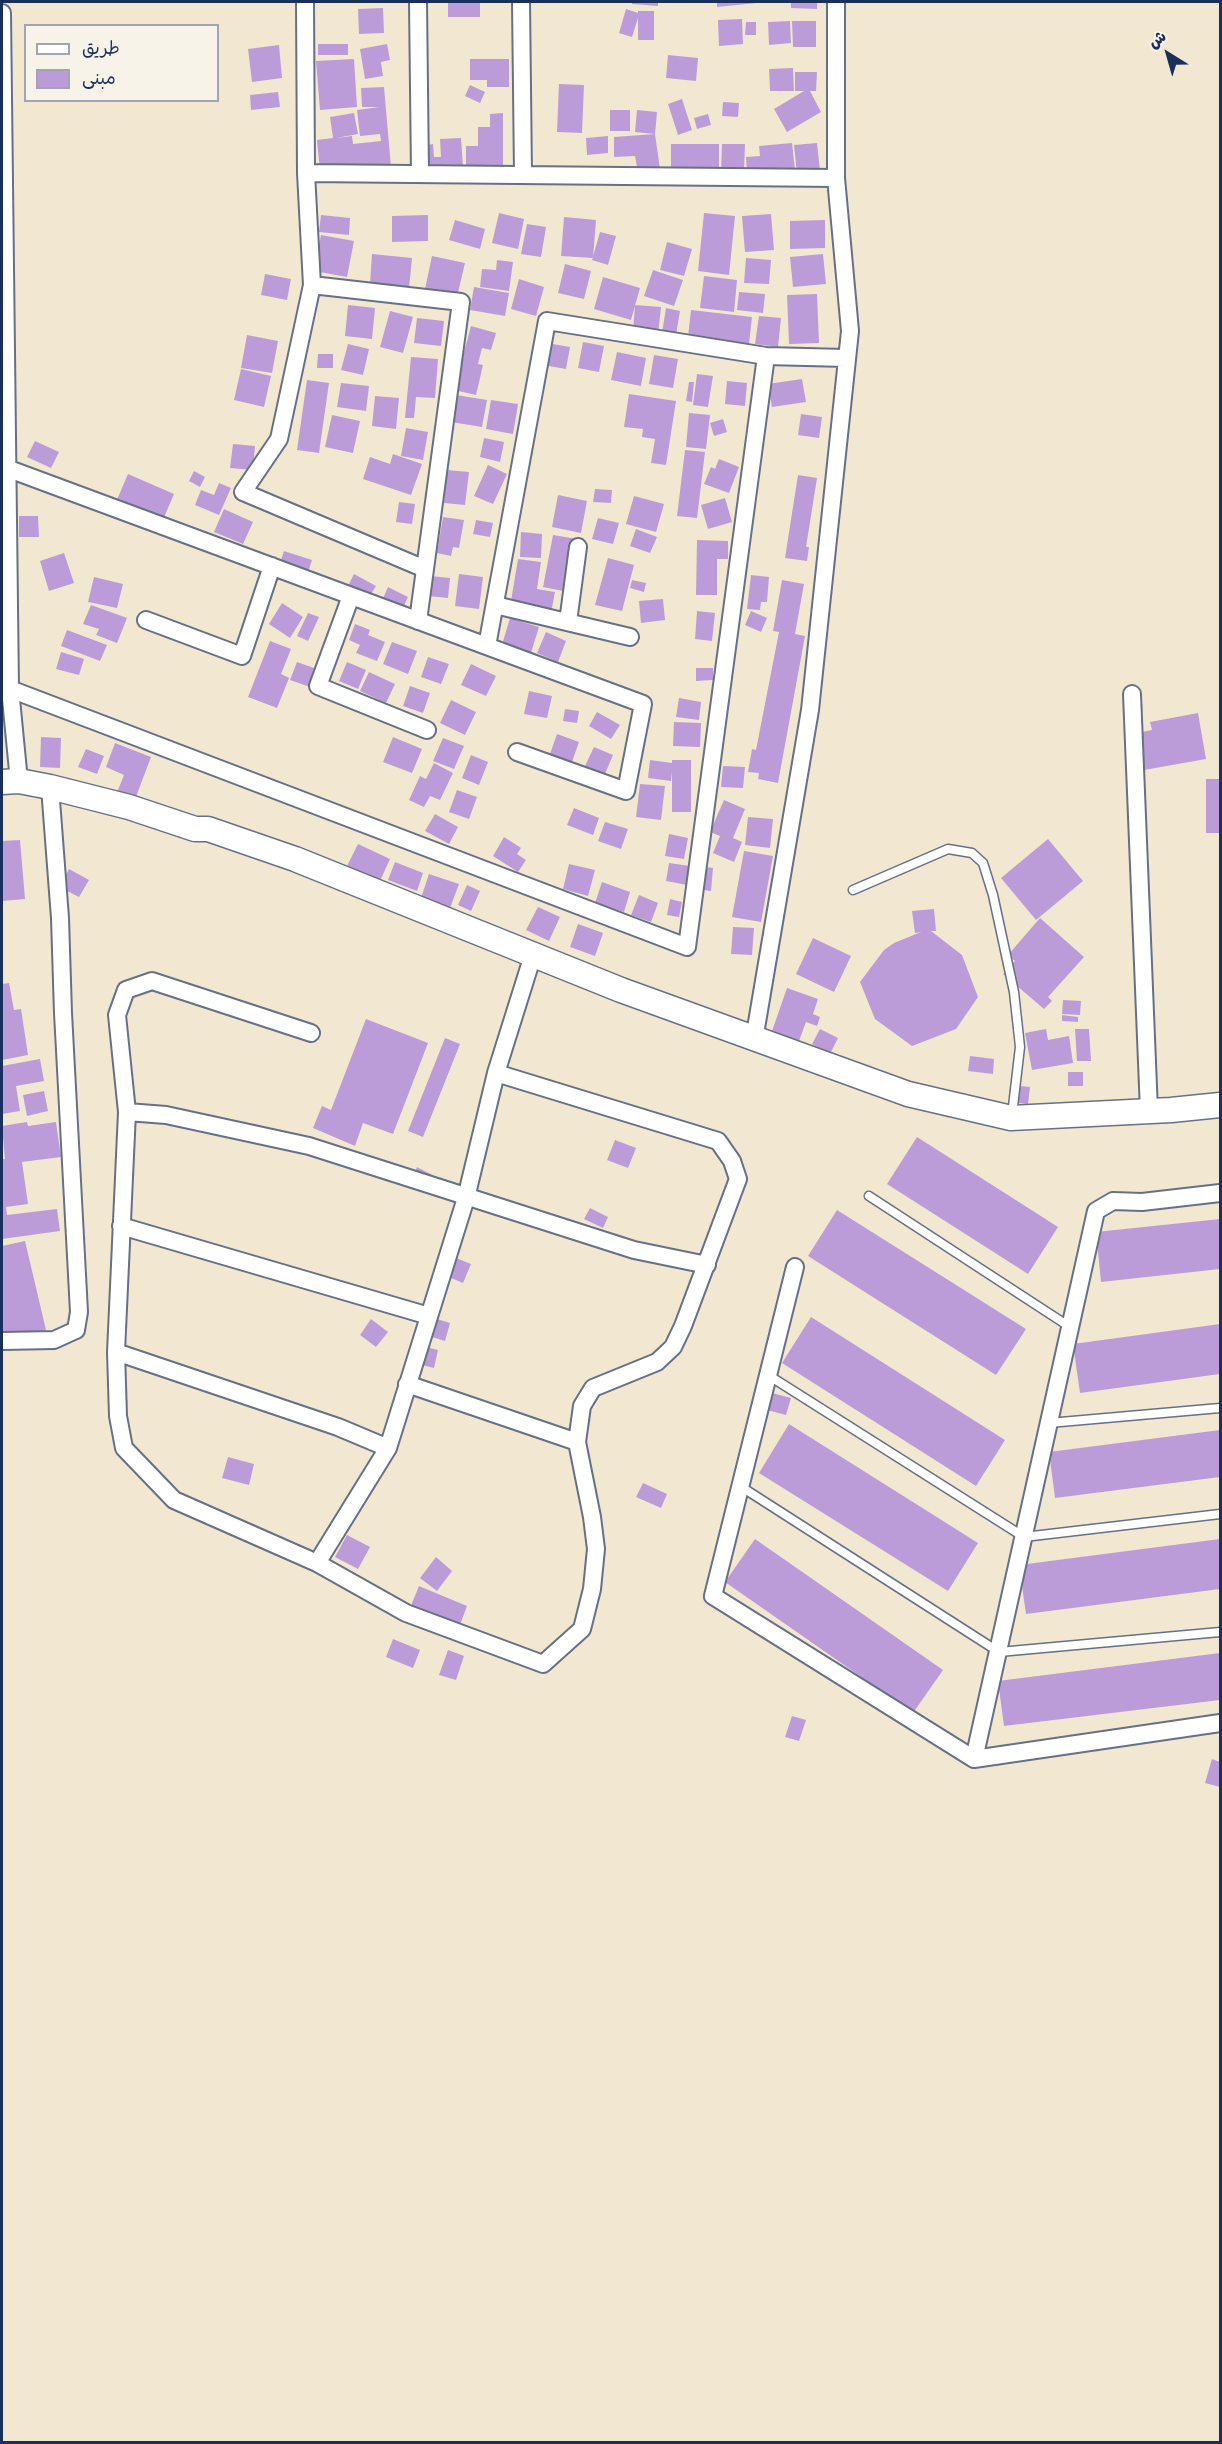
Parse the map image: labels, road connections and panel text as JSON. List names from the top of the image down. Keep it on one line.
{"legend":["طريق","مبنى"],"north":"top left"}
